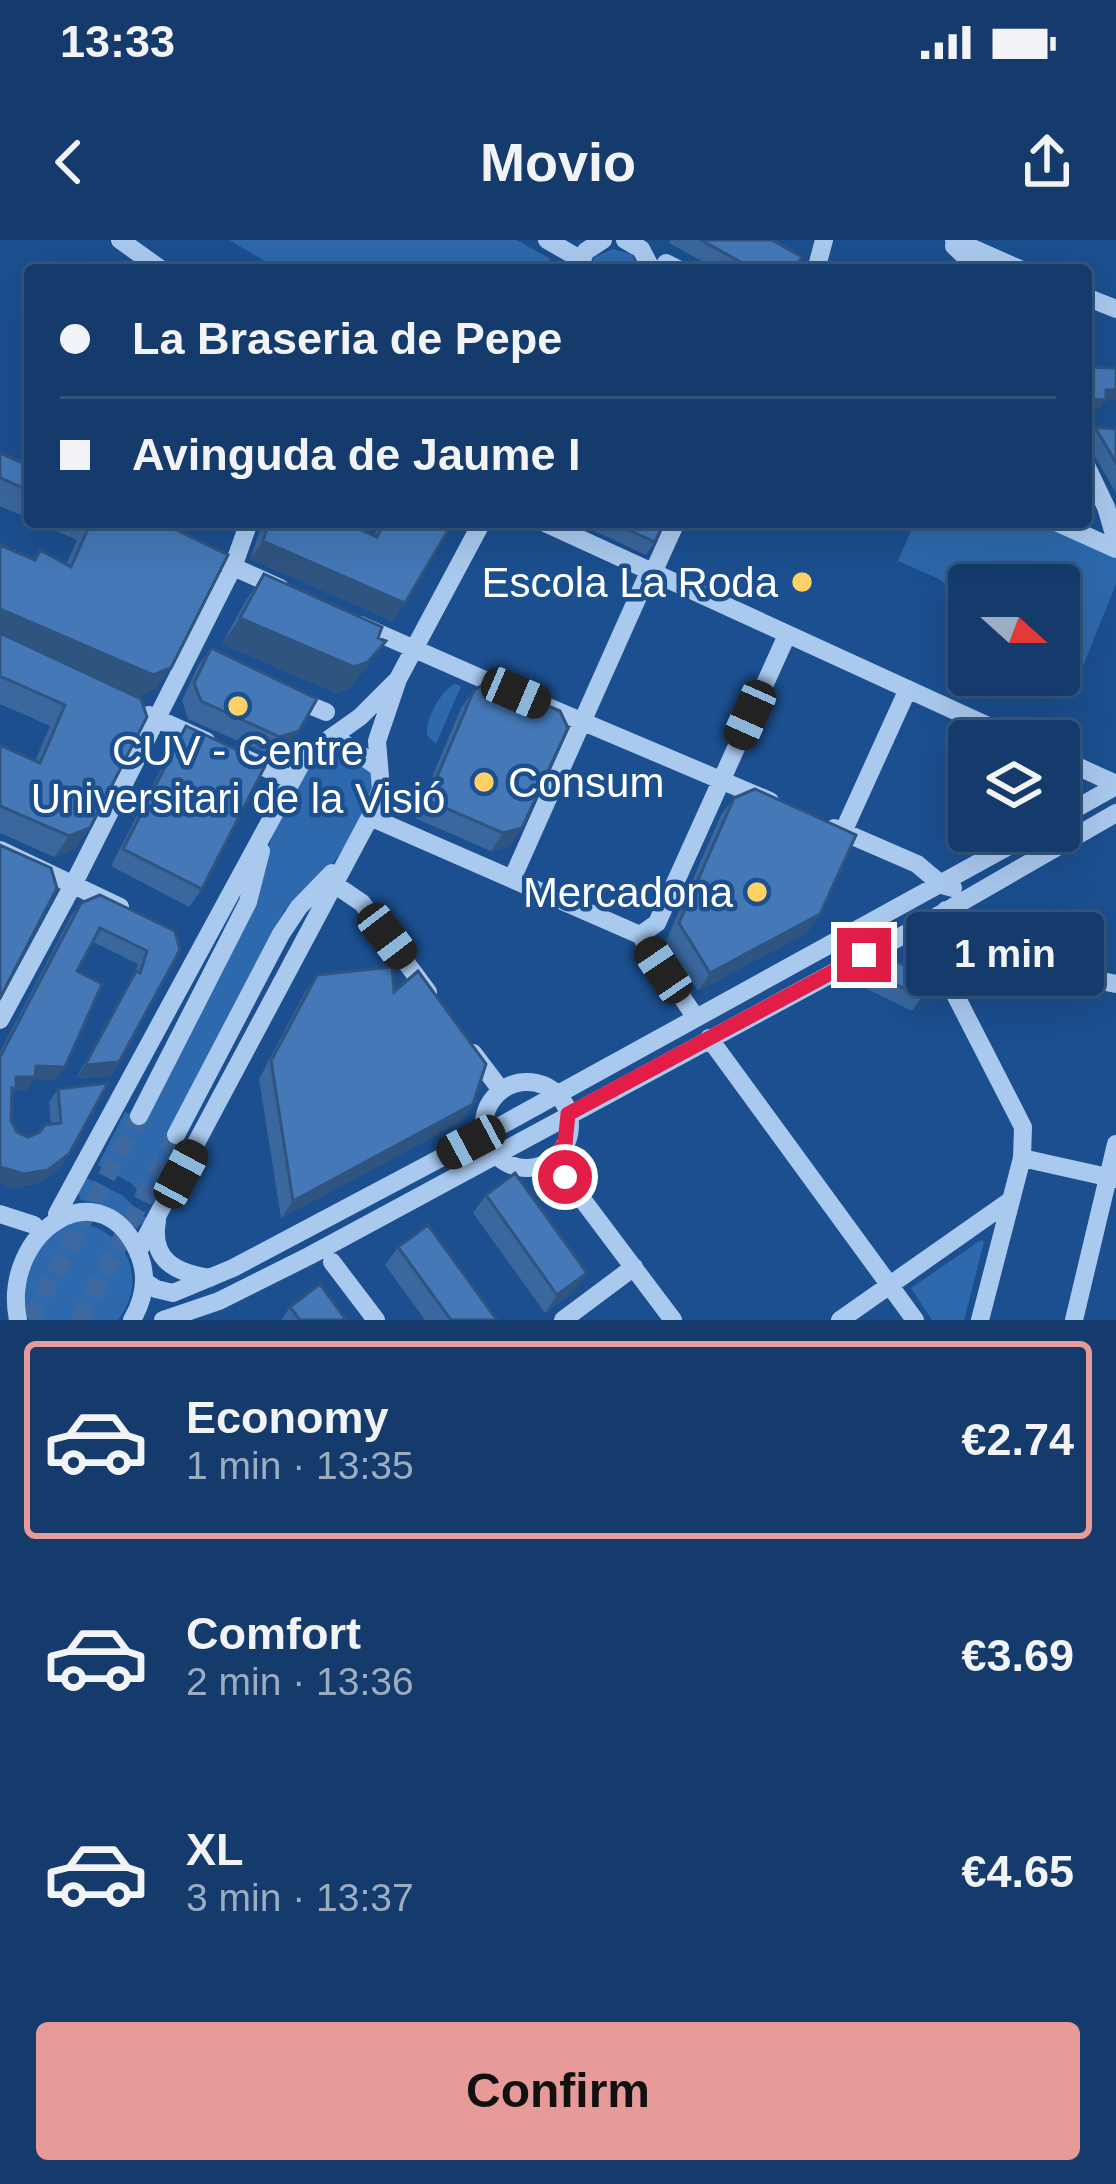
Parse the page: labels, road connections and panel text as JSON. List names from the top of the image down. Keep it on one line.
{"places":["Escola La Roda","CUV - Centre Universitari de la Visió","Consum","Mercadona"],"north":"right","page":{"status":"13:33","header":"Movio","banner":["La Braseria de Pepe","Avinguda de Jaume I"],"bubble":"1 min","list":[{"name":"Economy","note":"1 min · 13:35","value":"€2.74"},{"name":"Comfort","note":"2 min · 13:36","value":"€3.69"},{"name":"XL","note":"3 min · 13:37","value":"€4.65"}],"buttons":"Confirm"}}
